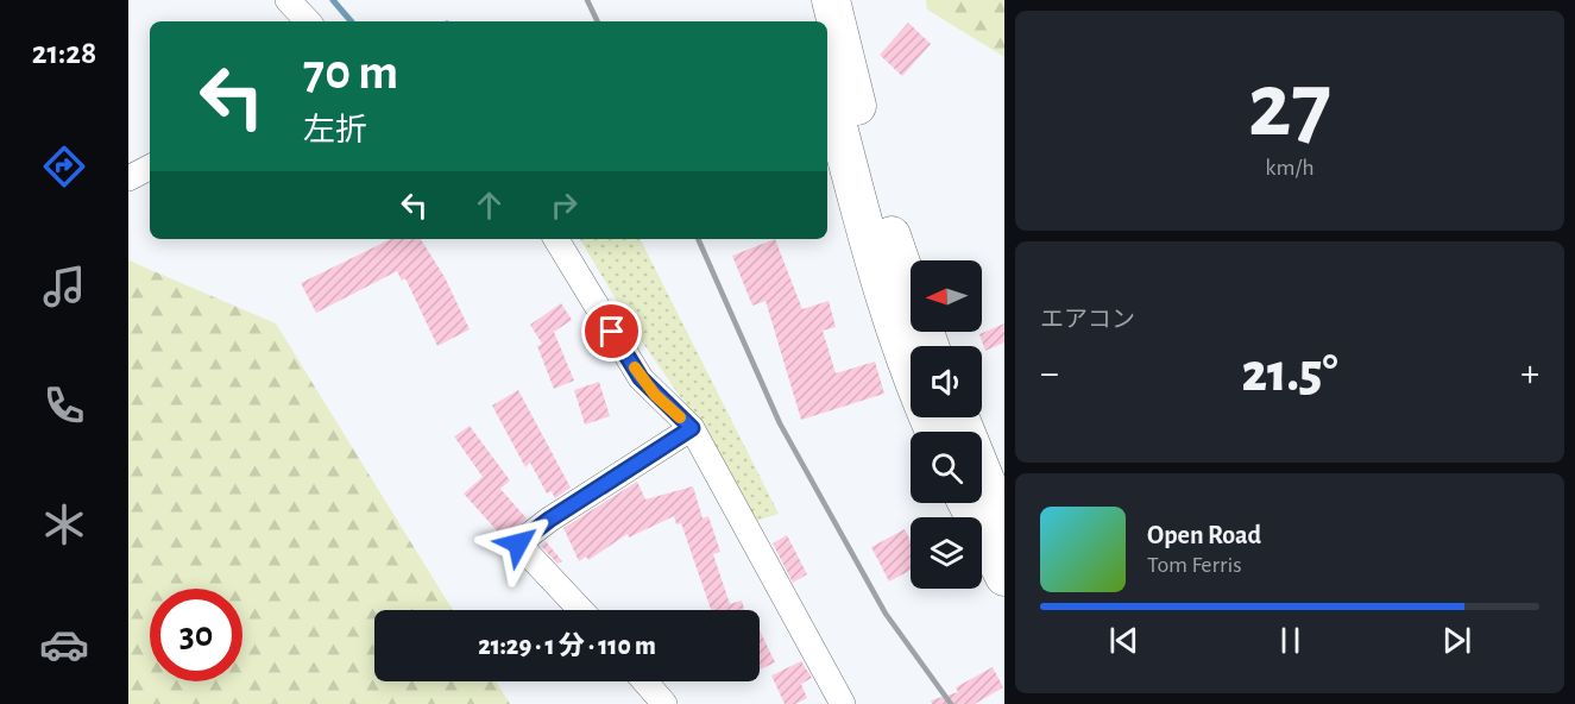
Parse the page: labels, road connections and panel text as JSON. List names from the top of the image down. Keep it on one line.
{"north":"left","page":{"tabs":"21:28","tile":[["27","km/h"],"エアコン"],"turn":["70 m","左折"],"heat":["−","21.5°","+"],"song":["Open Road","Tom Ferris"],"limit":"30","trip":"21:29 · 1 分 · 110 m"}}
